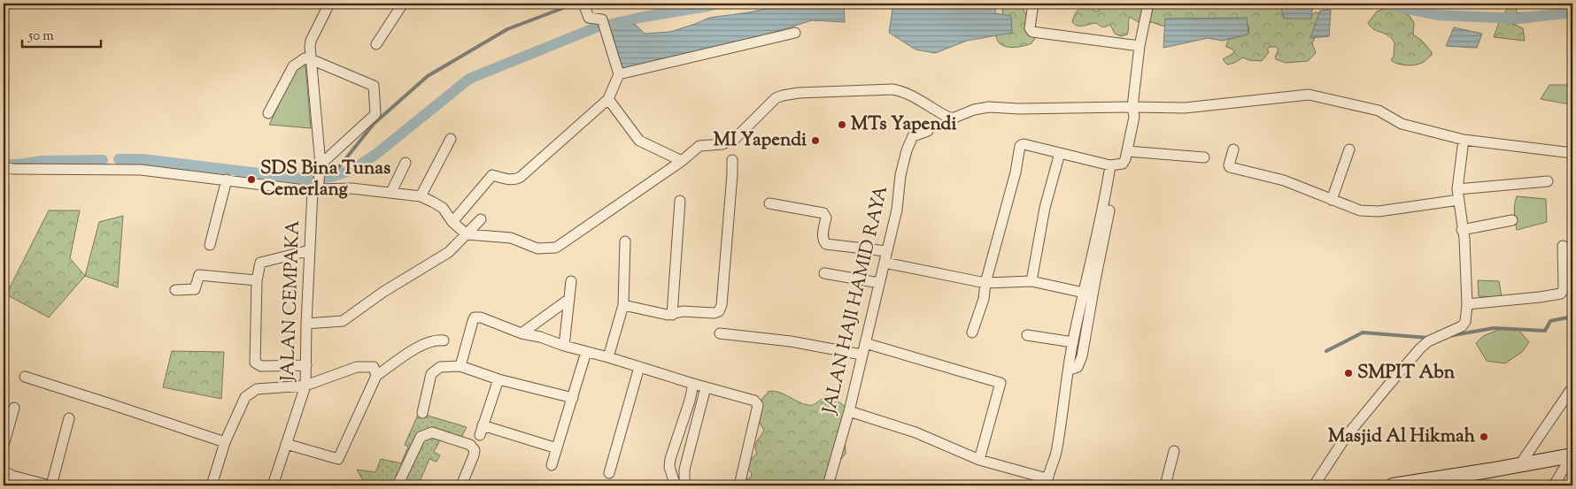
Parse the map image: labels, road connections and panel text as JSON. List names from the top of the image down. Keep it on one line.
{"streets":{"street":["JALAN HAJI HAMID RAYA","JALAN CEMPAKA"]},"places":["MTs Yapendi","MI Yapendi","SDS Bina Tunas Cemerlang","SMPIT Abn","Masjid Al Hikmah"],"scale_bar":"50 m"}
